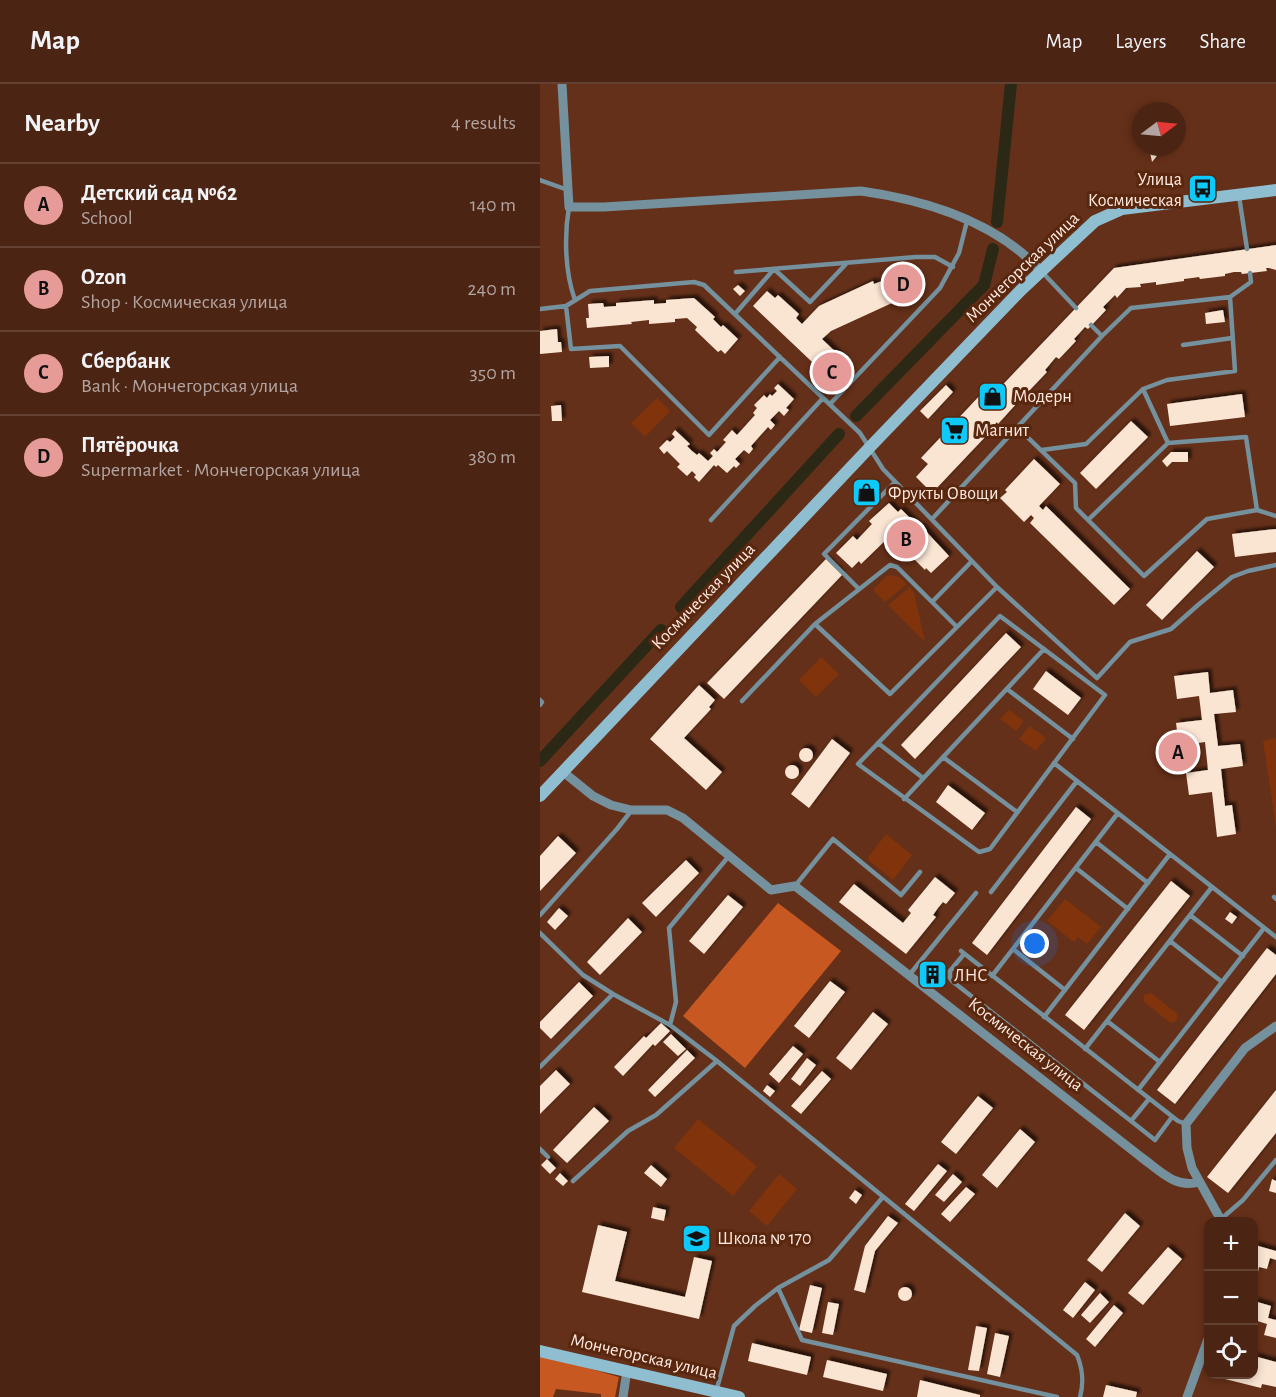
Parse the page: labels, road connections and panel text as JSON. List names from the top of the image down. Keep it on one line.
{"streets":{"street":["Мончегорская улица","Космическая улица"]},"crossings":[["Мончегорская улица","Космическая улица"]],"places":{"bus stop":["Улица Космическая"],"shop":["Модерн","Фрукты Овощи"],"supermarket":["Магнит"],"building":["ЛНС"],"school or university":["Школа № 170"]},"north":"right","page":{"header":"Map","nav":["Map","Layers","Share"],"heading":["Nearby","4 results"],"list":[{"mark":"A","name":"Детский сад №62","note":"School","value":"140 m"},{"mark":"B","name":"Ozon","note":"Shop · Космическая улица","value":"240 m"},{"mark":"C","name":"Сбербанк","note":"Bank · Мончегорская улица","value":"350 m"},{"mark":"D","name":"Пятёрочка","note":"Supermarket · Мончегорская улица","value":"380 m"}],"pins":["D","C","B","A"],"map_buttons":["+","−"]}}
